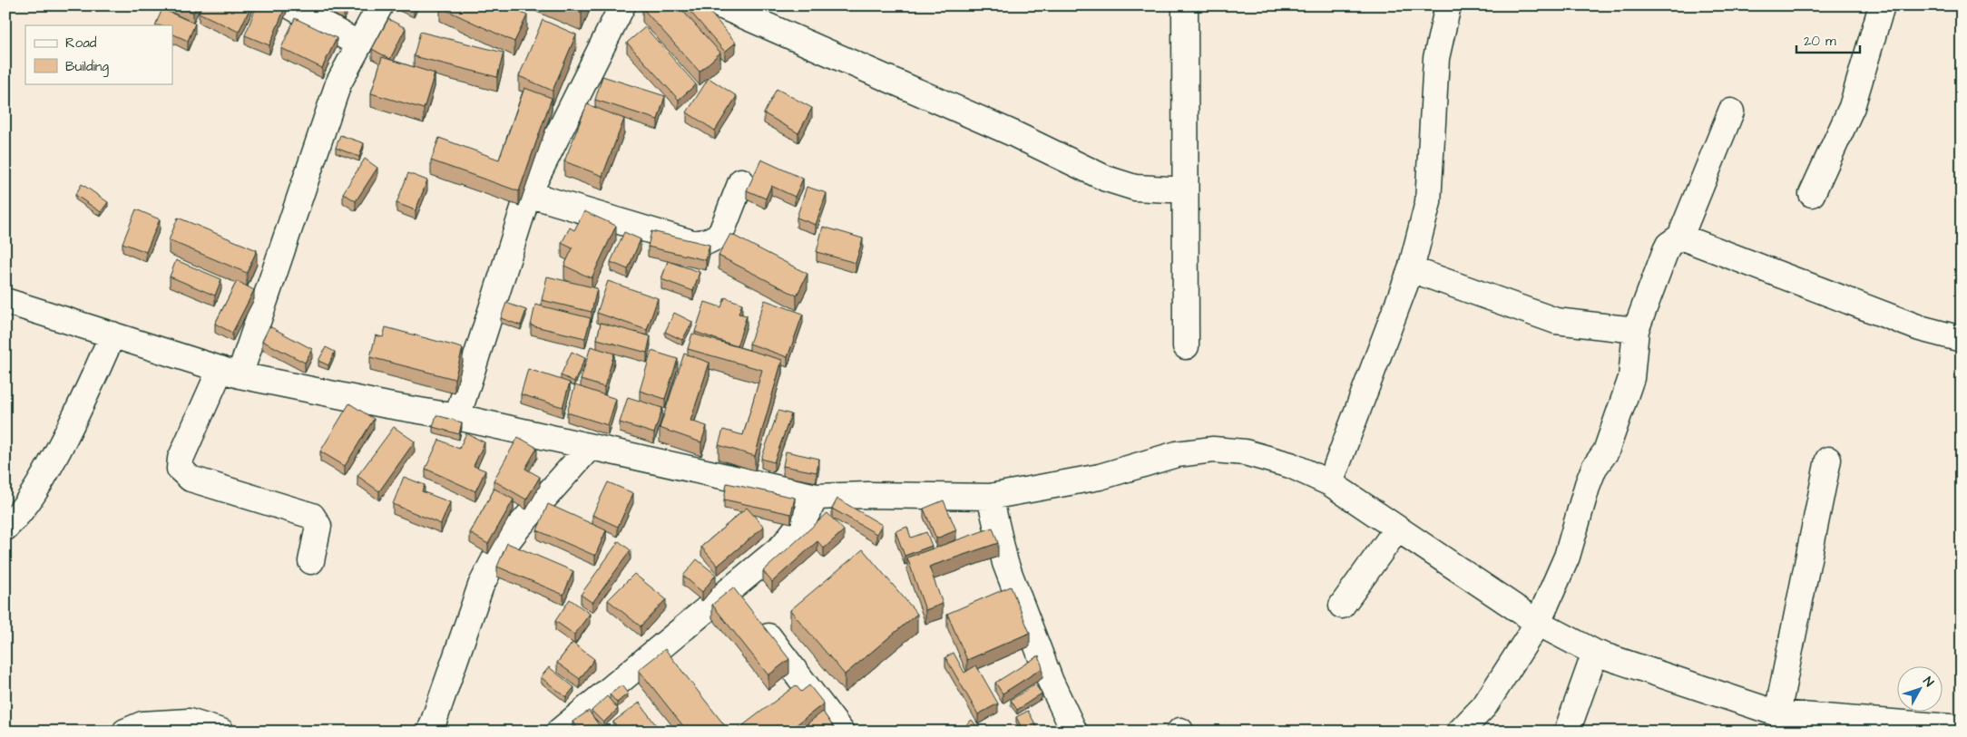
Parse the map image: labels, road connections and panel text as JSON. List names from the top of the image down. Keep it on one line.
{"legend":["Road","Building"],"scale_bar":"20 m","north":"top right"}
